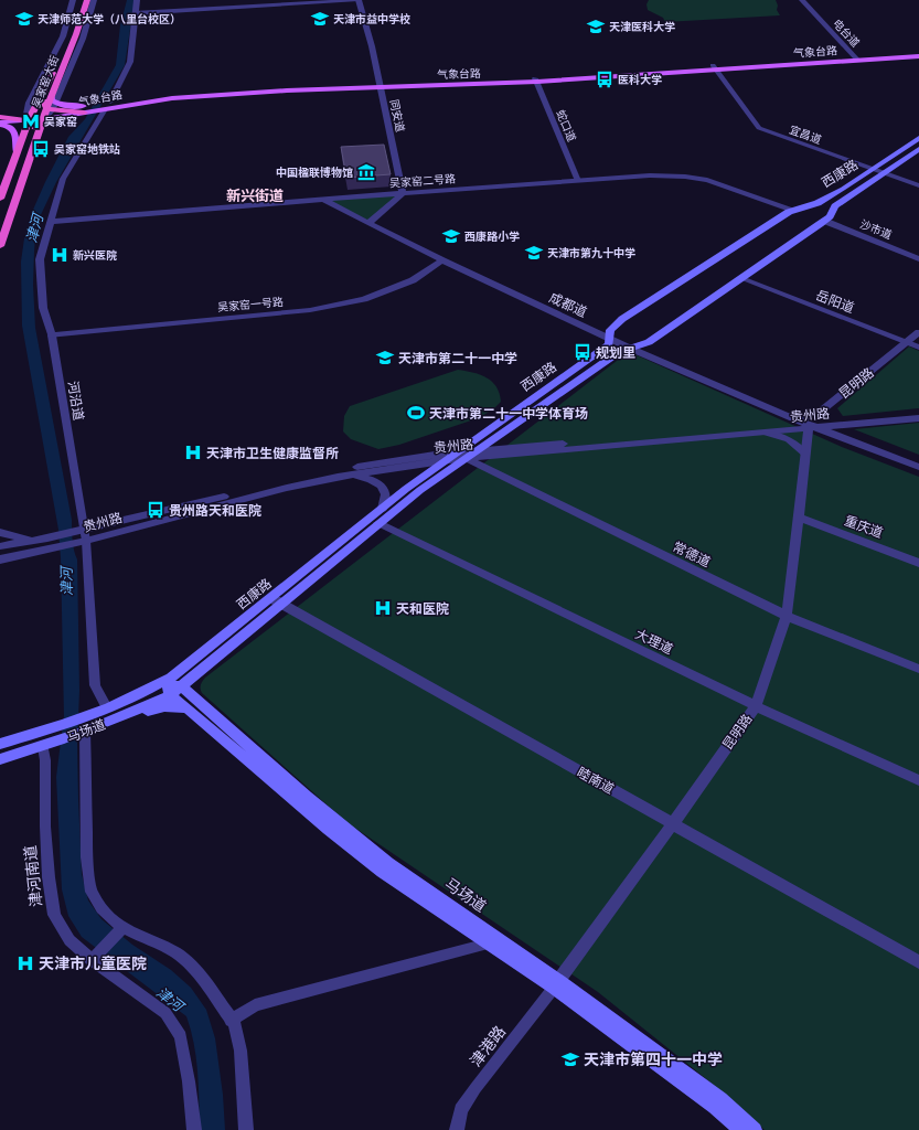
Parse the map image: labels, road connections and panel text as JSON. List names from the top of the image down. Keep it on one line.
{"streets":{"highway":["吴家窑大街"],"main road":["气象台路","西康路","马场道"],"street":["电台道","同安道","蛇口道","宜昌道","吴家窑二号路","沙市道","岳阳道","吴家窑一号路","成都道","昆明路","河沿道","贵州路","重庆道","常德道","大理道","睦南道","津河南道","津港路"]},"crossings":[["电台道","气象台路"],["气象台路","吴家窑大街"],["气象台路","同安道"],["气象台路","蛇口道"],["气象台路","宜昌道"],["气象台路","河沿道"],["同安道","吴家窑二号路"],["蛇口道","吴家窑二号路"],["宜昌道","西康路"],["西康路","吴家窑二号路"],["西康路","沙市道"],["西康路","岳阳道"],["西康路","成都道"],["西康路","贵州路"],["西康路","常德道"],["西康路","大理道"],["西康路","马场道"],["西康路","睦南道"],["吴家窑二号路","成都道"],["吴家窑二号路","河沿道"],["岳阳道","昆明路"],["吴家窑一号路","成都道"],["吴家窑一号路","河沿道"],["成都道","昆明路"],["成都道","贵州路"],["昆明路","贵州路"],["昆明路","重庆道"],["昆明路","常德道"],["昆明路","大理道"],["昆明路","马场道"],["昆明路","睦南道"],["昆明路","津港路"],["河沿道","贵州路"],["河沿道","马场道"],["贵州路","常德道"],["马场道","津河南道"],["马场道","津港路"]],"districts":["新兴街道"],"water":["津河"],"places":{"school or university":["天津师范大学（八里台校区）","天津市益中学校","天津医科大学","西康路小学","天津市第九十中学","天津市第二十一中学","天津市第四十一中学"],"bus stop":["医科大学","吴家窑地铁站","规划里","贵州路天和医院"],"metro station":["吴家窑"],"museum":["中国楹联博物馆"],"hospital":["新兴医院","天津市卫生健康监督所","天和医院","天津市儿童医院"],"sports":["天津市第二十一中学体育场"]}}
